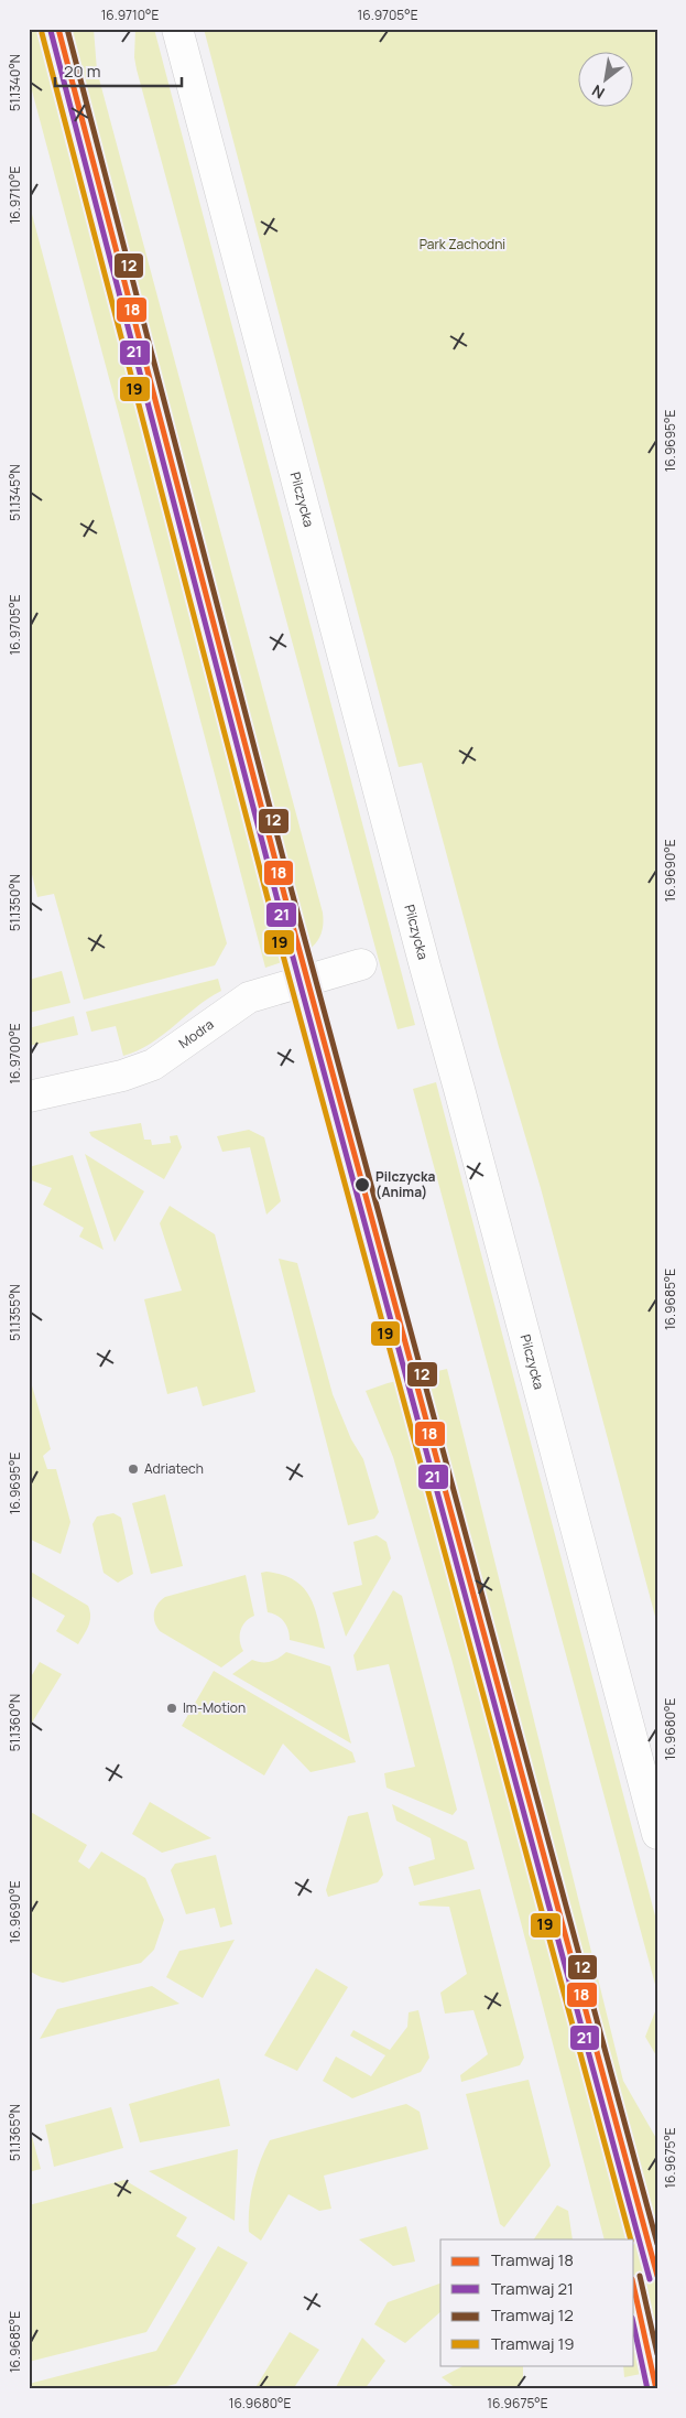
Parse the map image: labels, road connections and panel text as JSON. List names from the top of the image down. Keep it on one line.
{"streets":{"street":["Pilczycka","Modra"]},"parks":["Park Zachodni"],"places":["Pilczycka (Anima)","Adriatech","Im-Motion"],"lines":["tram line 18","tram line 12","tram line 21","tram line 19"],"legend":["Tramwaj 18","Tramwaj 21","Tramwaj 12","Tramwaj 19"],"scale_bar":"20 m","north":"bottom left","coordinates":["16.9710°E","16.9705°E","51.1340°N","16.9695°E","51.1345°N","16.9690°E","51.1350°N","16.9700°E","16.9685°E","51.1355°N","51.1360°N","16.9680°E","51.1365°N","16.9675°E"]}
